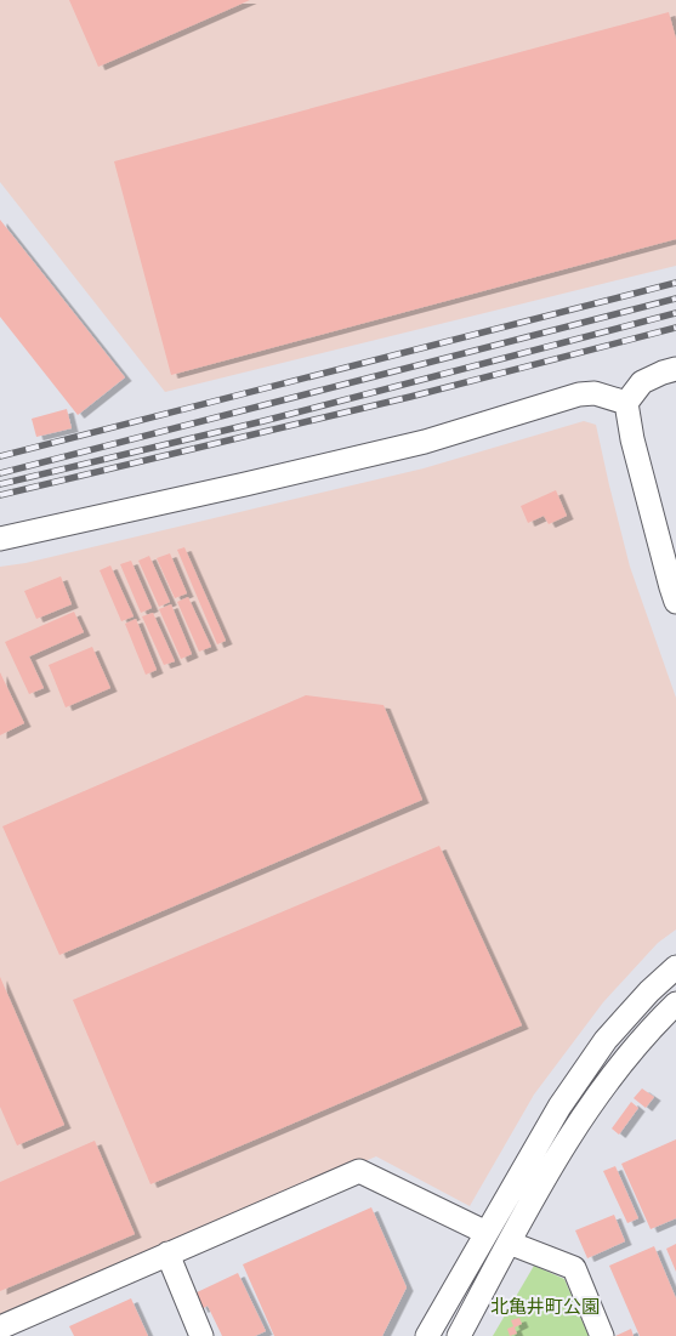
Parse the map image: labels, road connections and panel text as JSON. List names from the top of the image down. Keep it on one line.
{"parks":["北亀井町公園"]}
